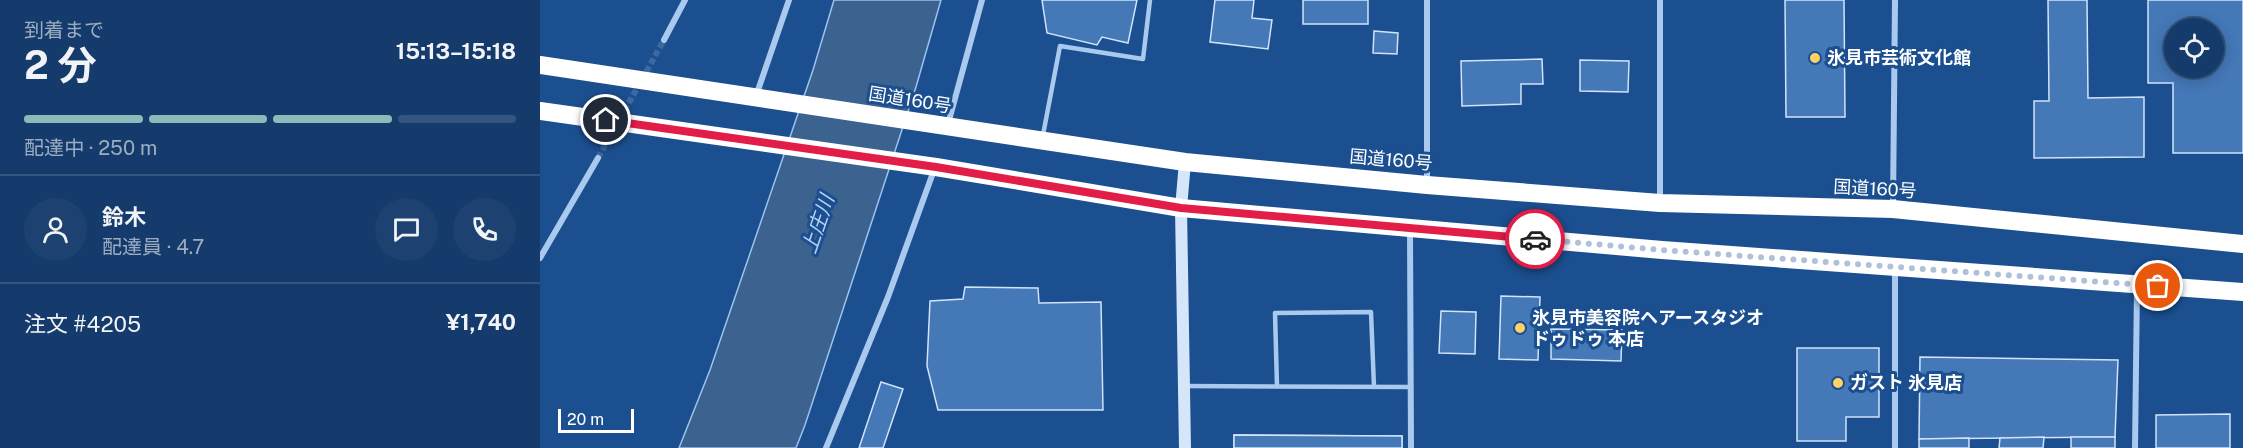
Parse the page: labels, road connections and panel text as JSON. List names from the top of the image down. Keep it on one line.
{"streets":{"highway":["国道160号"]},"water":["上庄川"],"places":["氷見市芸術文化館","氷見市美容院ヘアースタジオ ドゥドゥ 本店","ガスト 氷見店"],"scale_bar":"20 m","page":{"heading":["2 分","到着まで","15:13–15:18"],"panel":["鈴木","配達員 · 4.7","注文 #4205","¥1,740"],"bar":"配達中 · 250 m","scale":"20 m"}}
